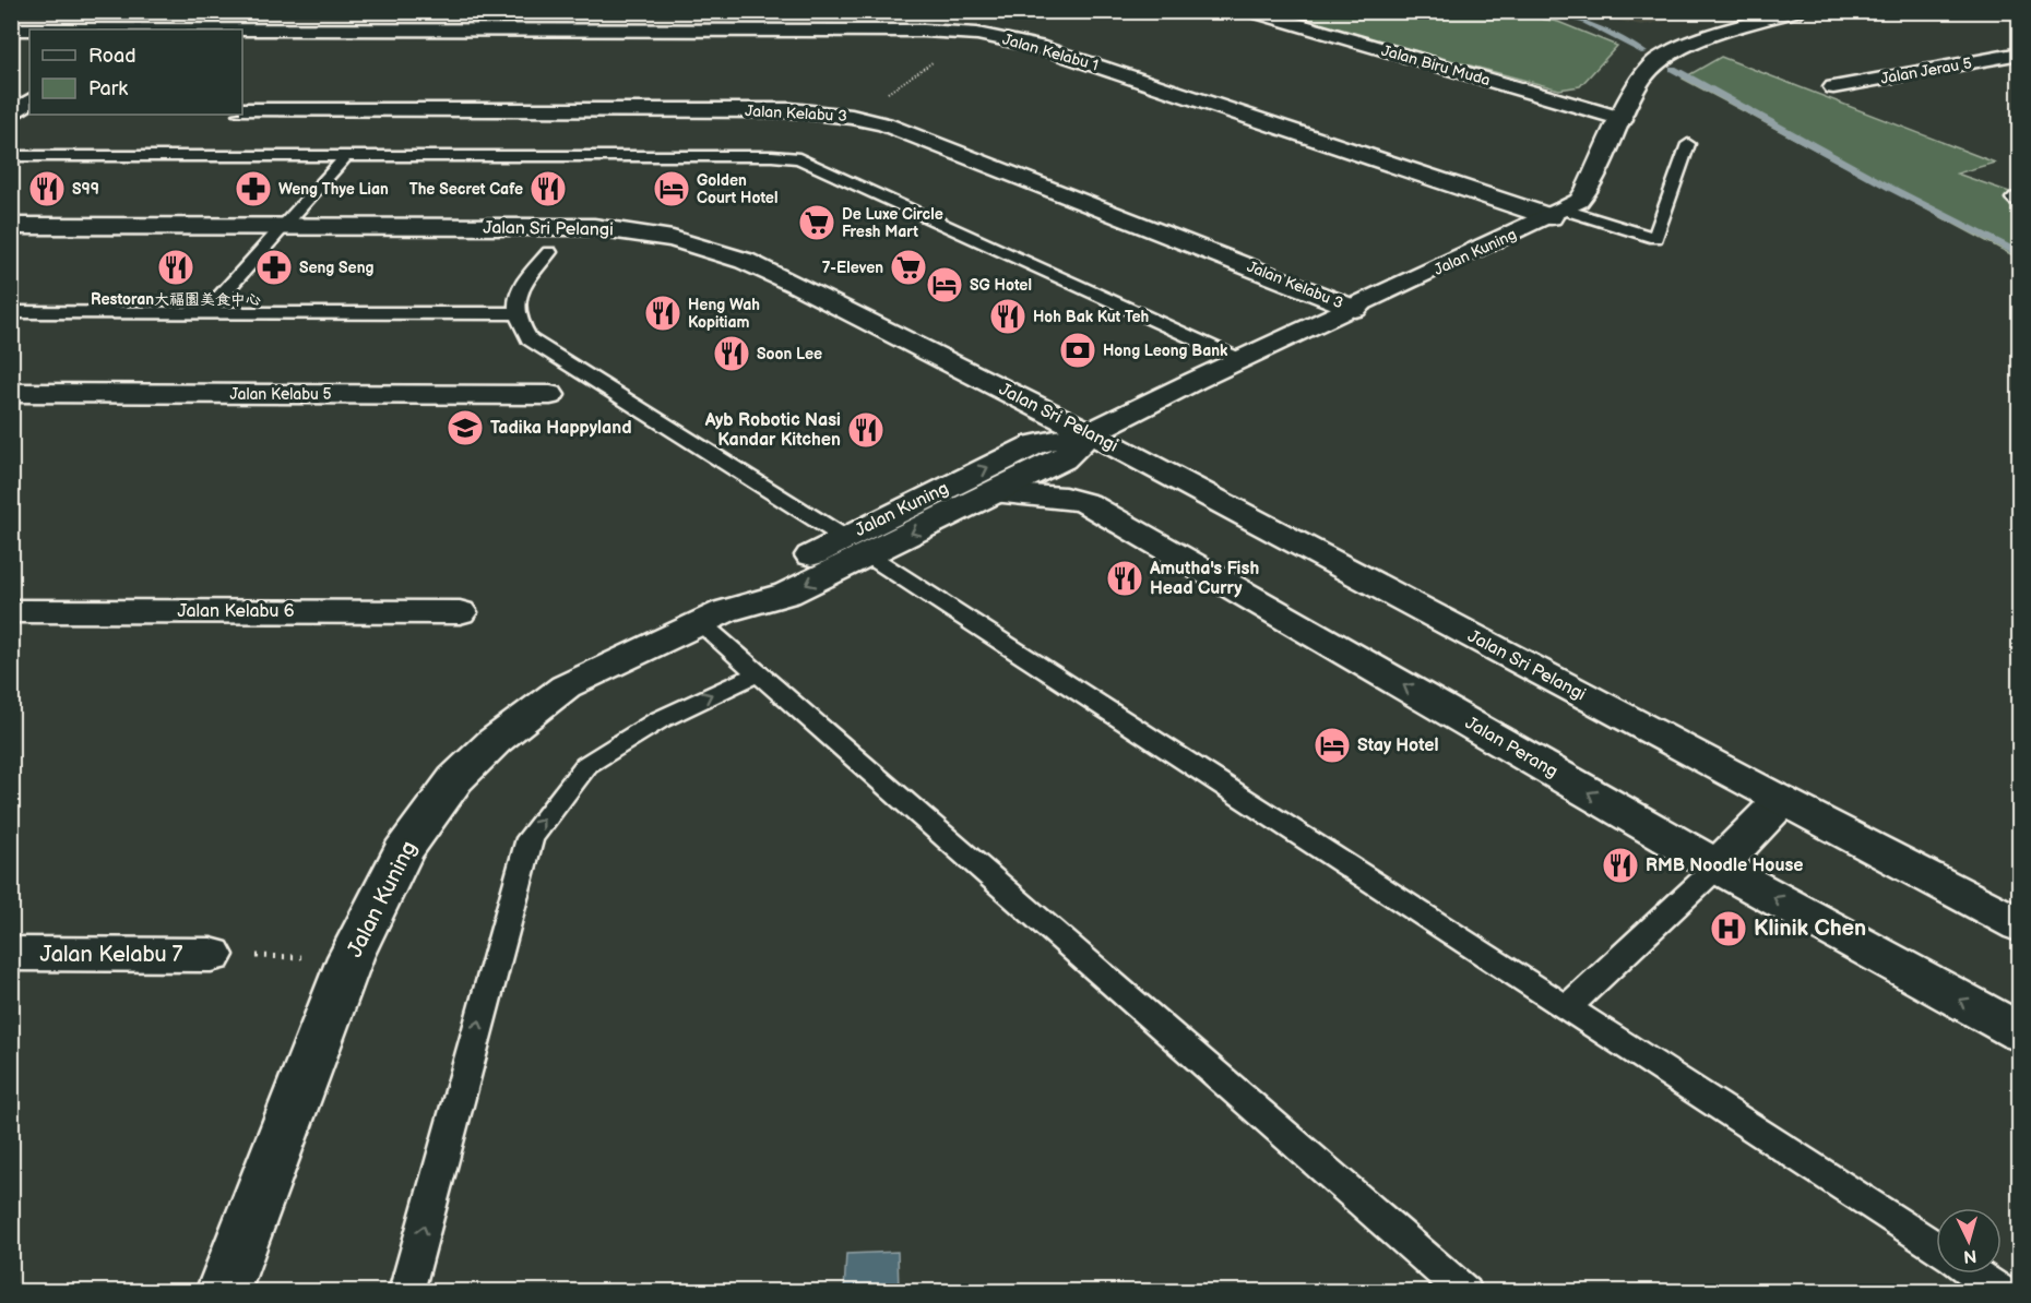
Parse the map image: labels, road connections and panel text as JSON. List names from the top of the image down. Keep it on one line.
{"streets":{"street":["Jalan Kelabu 1","Jalan Biru Muda","Jalan Jerau 5","Jalan Kelabu 3","Jalan Sri Pelangi","Jalan Kuning","Jalan Kelabu 5","Jalan Kelabu 6","Jalan Perang","Jalan Kelabu 7"]},"crossings":[["Jalan Kelabu 1","Jalan Kuning"],["Jalan Biru Muda","Jalan Kuning"],["Jalan Kelabu 3","Jalan Kuning"],["Jalan Sri Pelangi","Jalan Kuning"],["Jalan Kuning","Jalan Perang"]],"one_way":["Jalan Perang"],"places":{"restaurant":["S99","The Secret Cafe","Restoran大福園美食中心","Heng Wah Kopitiam","Hoh Bak Kut Teh","Soon Lee","Ayb Robotic Nasi Kandar Kitchen","Amutha's Fish Head Curry","RMB Noodle House"],"pharmacy":["Weng Thye Lian","Seng Seng"],"hotel":["Golden Court Hotel","SG Hotel","Stay Hotel"],"supermarket":["De Luxe Circle Fresh Mart","7-Eleven"],"bank":["Hong Leong Bank"],"school or university":["Tadika Happyland"],"hospital":["Klinik Chen"]},"legend":["Road","Park"],"north":"bottom"}
